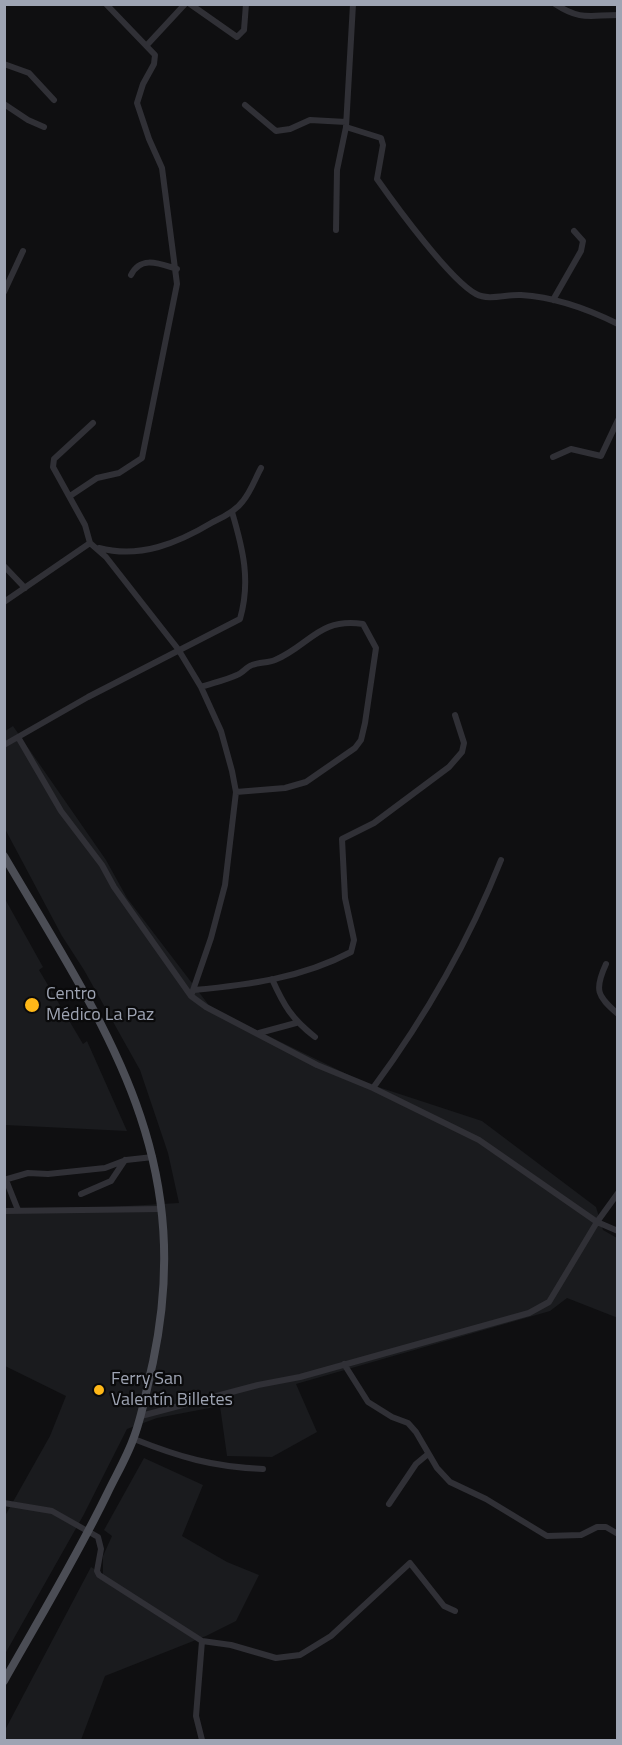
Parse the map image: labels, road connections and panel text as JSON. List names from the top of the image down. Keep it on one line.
{"places":["Centro Médico La Paz","Ferry San Valentín Billetes"]}
